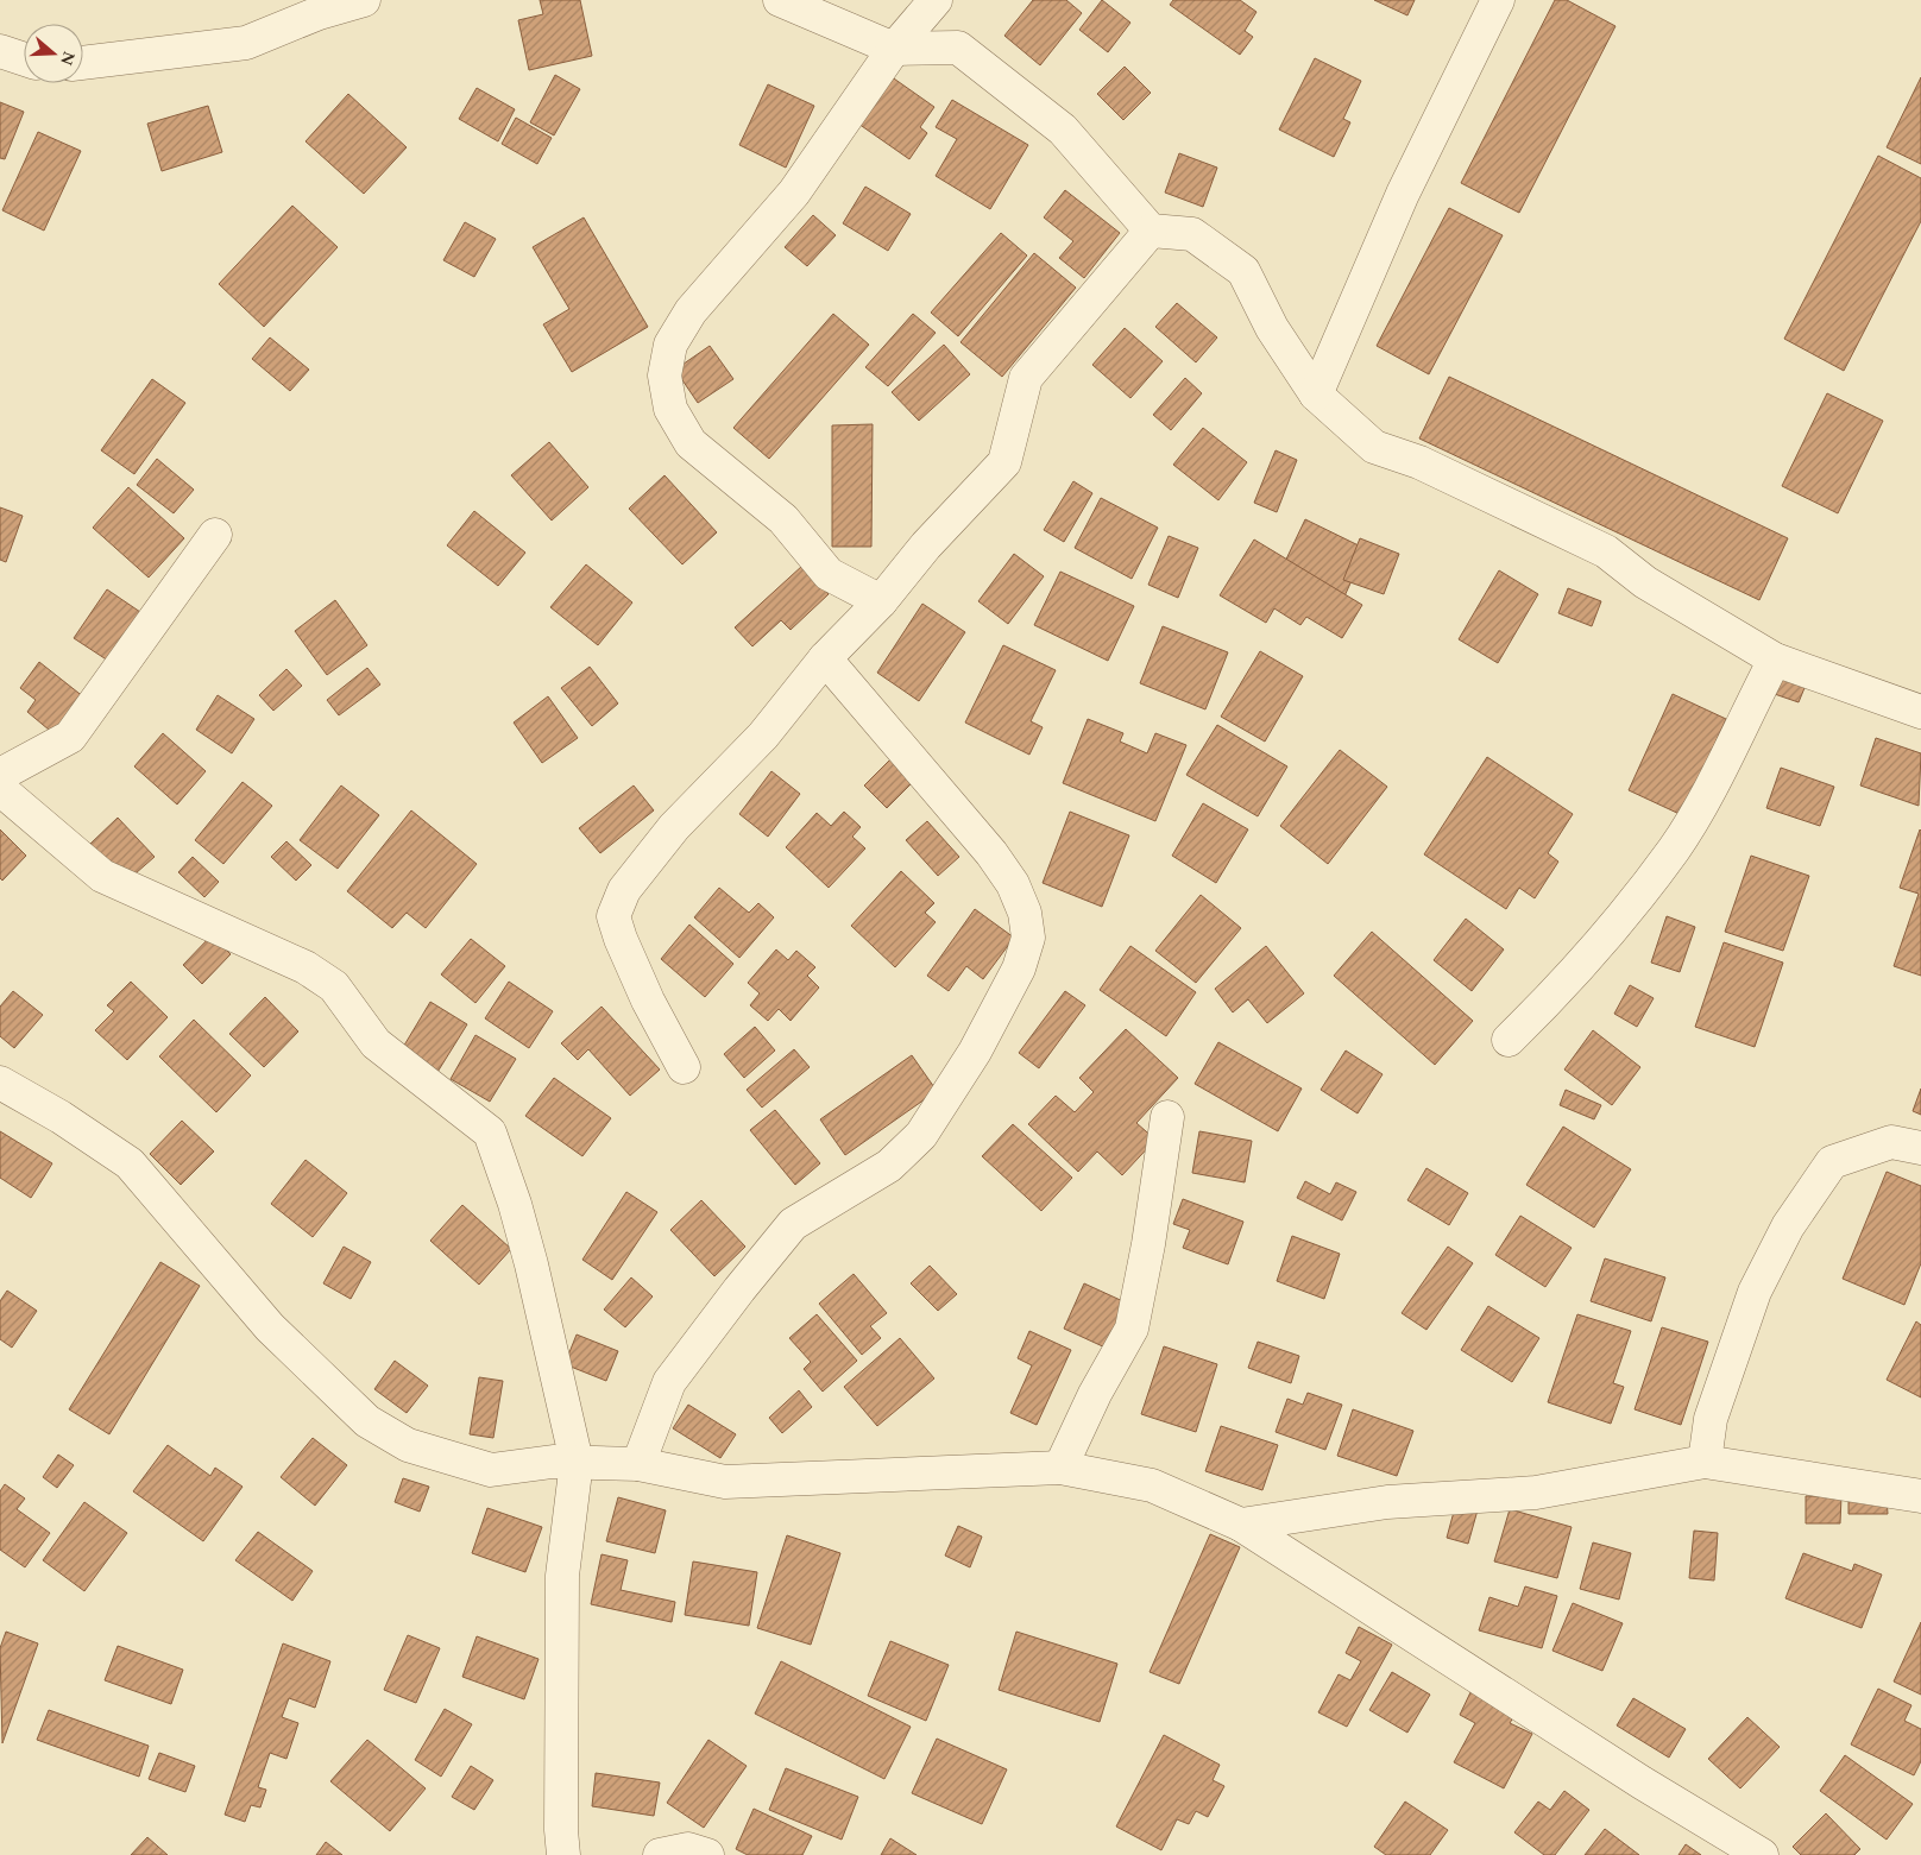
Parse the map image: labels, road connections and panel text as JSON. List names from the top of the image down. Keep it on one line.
{"north":"right"}
